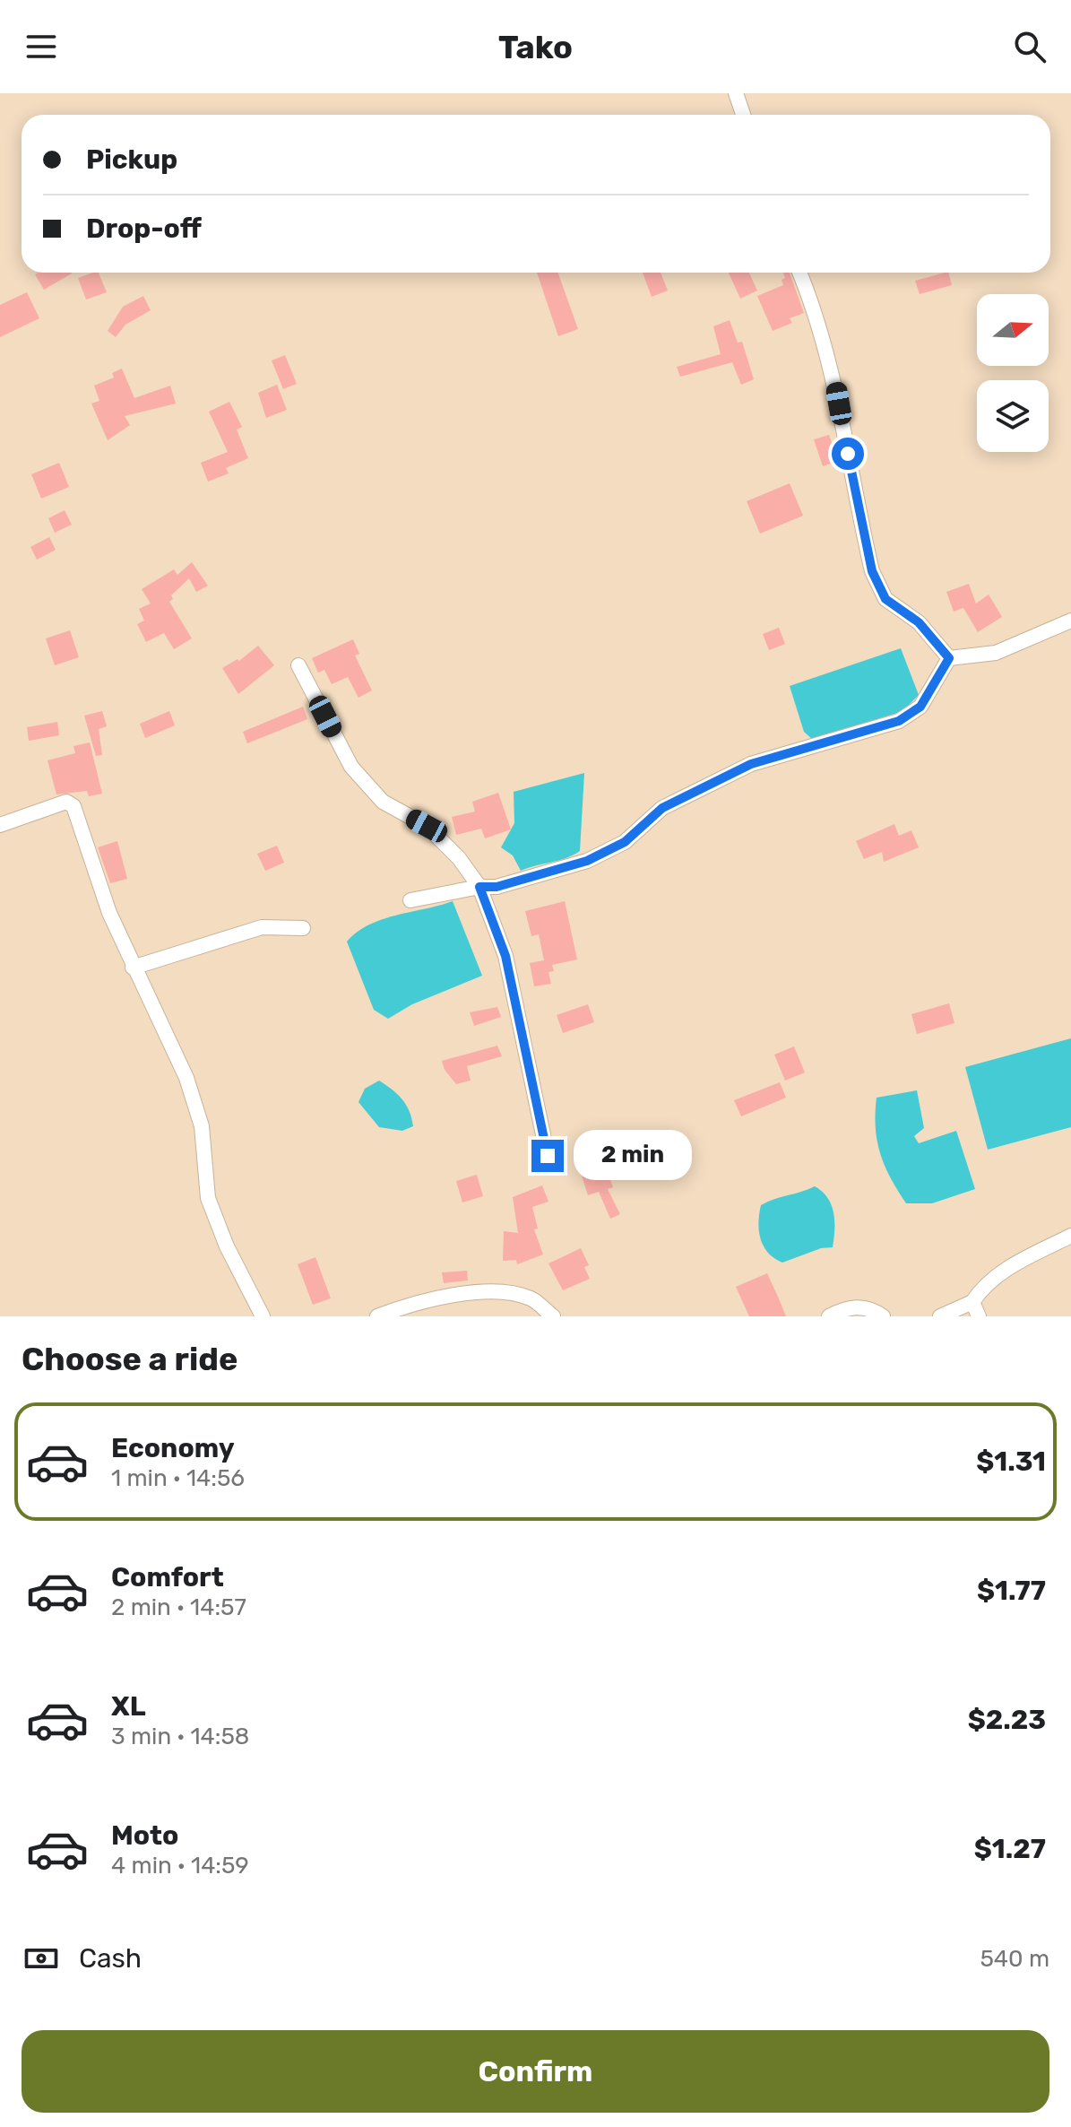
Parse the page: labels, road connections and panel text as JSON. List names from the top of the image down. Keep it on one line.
{"north":"right","page":{"header":"Tako","banner":["Pickup","Drop-off"],"bubble":"2 min","heading":"Choose a ride","list":[{"name":"Economy","note":"1 min · 14:56","value":"$1.31"},{"name":"Comfort","note":"2 min · 14:57","value":"$1.77"},{"name":"XL","note":"3 min · 14:58","value":"$2.23"},{"name":"Moto","note":"4 min · 14:59","value":"$1.27"}],"pay":["Cash","540 m"],"buttons":"Confirm"}}
